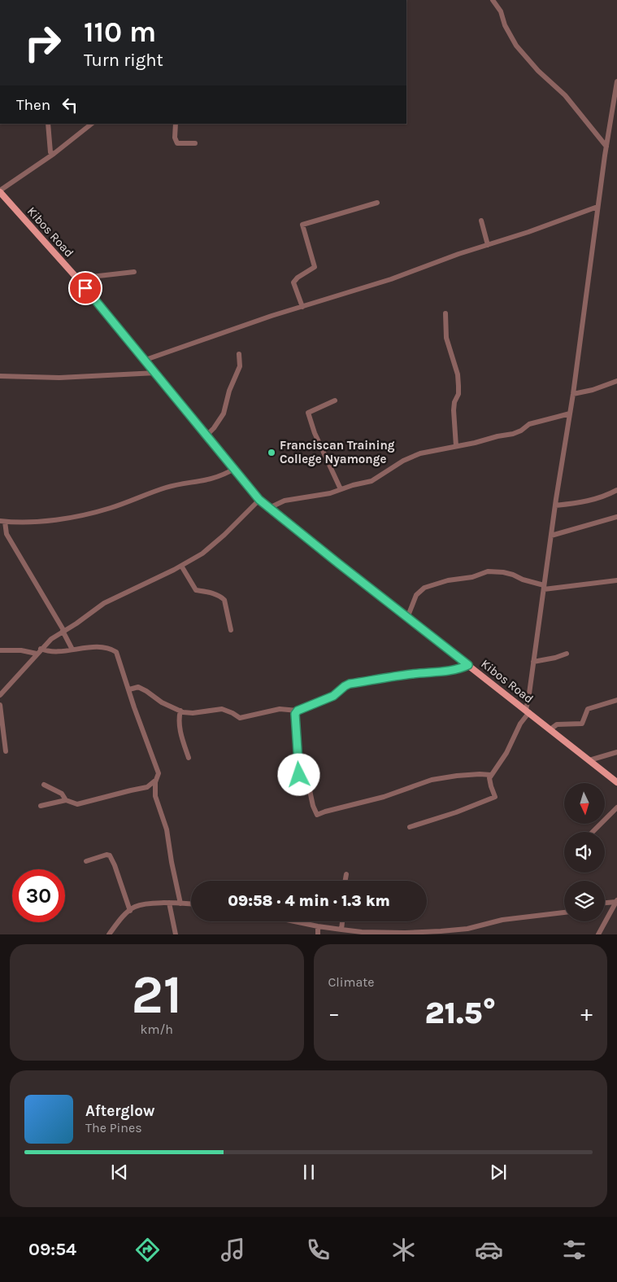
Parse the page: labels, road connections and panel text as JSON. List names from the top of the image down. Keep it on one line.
{"streets":{"main road":["Kibos Road"]},"places":["Franciscan Training College Nyamonge"],"north":"bottom","page":{"turn":["110 m","Turn right"],"then":"Then","limit":"30","trip":"09:58 · 4 min · 1.3 km","tile":[["21","km/h"],"Climate"],"heat":["−","21.5°","+"],"song":["Afterglow","The Pines"],"tabs":"09:54"}}
